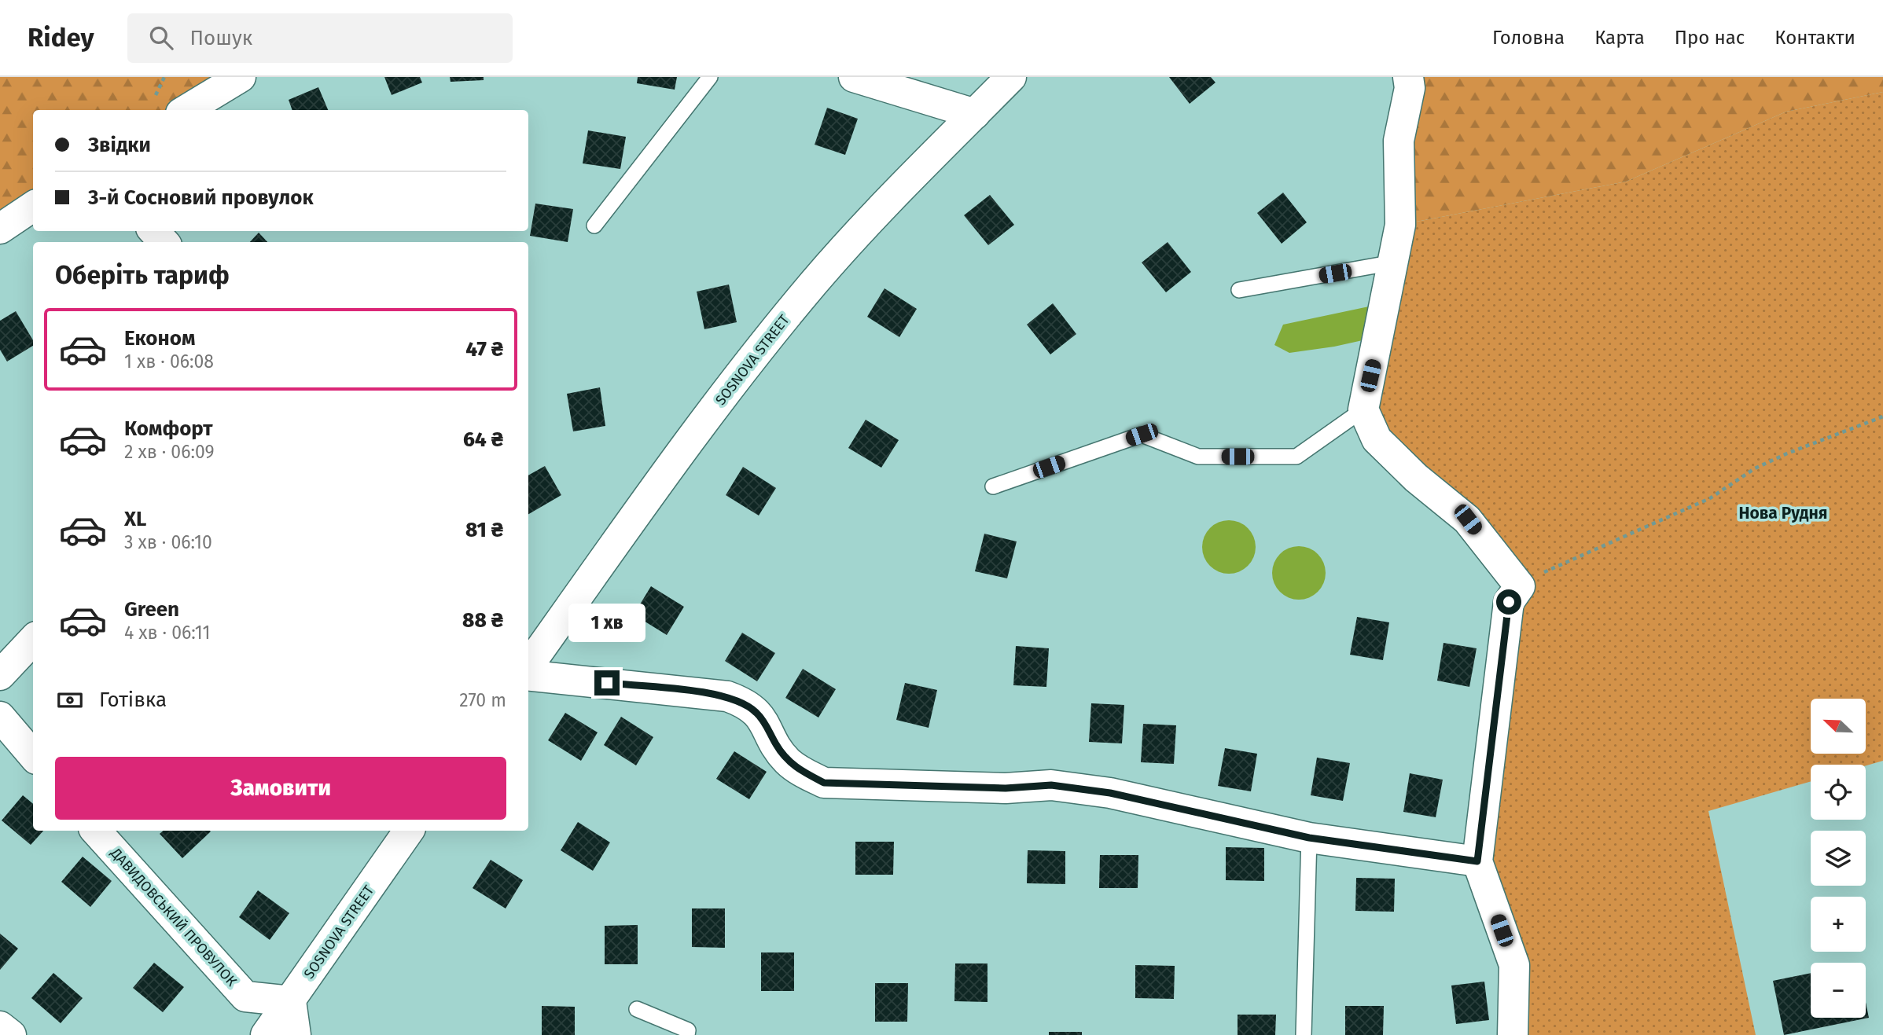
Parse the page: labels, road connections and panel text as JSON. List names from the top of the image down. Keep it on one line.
{"streets":{"street":["SOSNOVA STREET","ДАВИДОВСЬКИЙ ПРОВУЛОК"]},"crossings":[["SOSNOVA STREET","ДАВИДОВСЬКИЙ ПРОВУЛОК"]],"districts":["Нова Рудня"],"north":"top left","page":{"header":"Ridey","search":"Пошук","nav":["Головна","Карта","Про нас","Контакти"],"banner":["Звідки","3-й Сосновий провулок"],"heading":"Оберіть тариф","list":[{"name":"Економ","note":"1 хв · 06:08","value":"47 ₴"},{"name":"Комфорт","note":"2 хв · 06:09","value":"64 ₴"},{"name":"XL","note":"3 хв · 06:10","value":"81 ₴"},{"name":"Green","note":"4 хв · 06:11","value":"88 ₴"}],"bubble":"1 хв","pay":["Готівка","270 m"],"map_buttons":["+","−"],"buttons":"Замовити"}}
